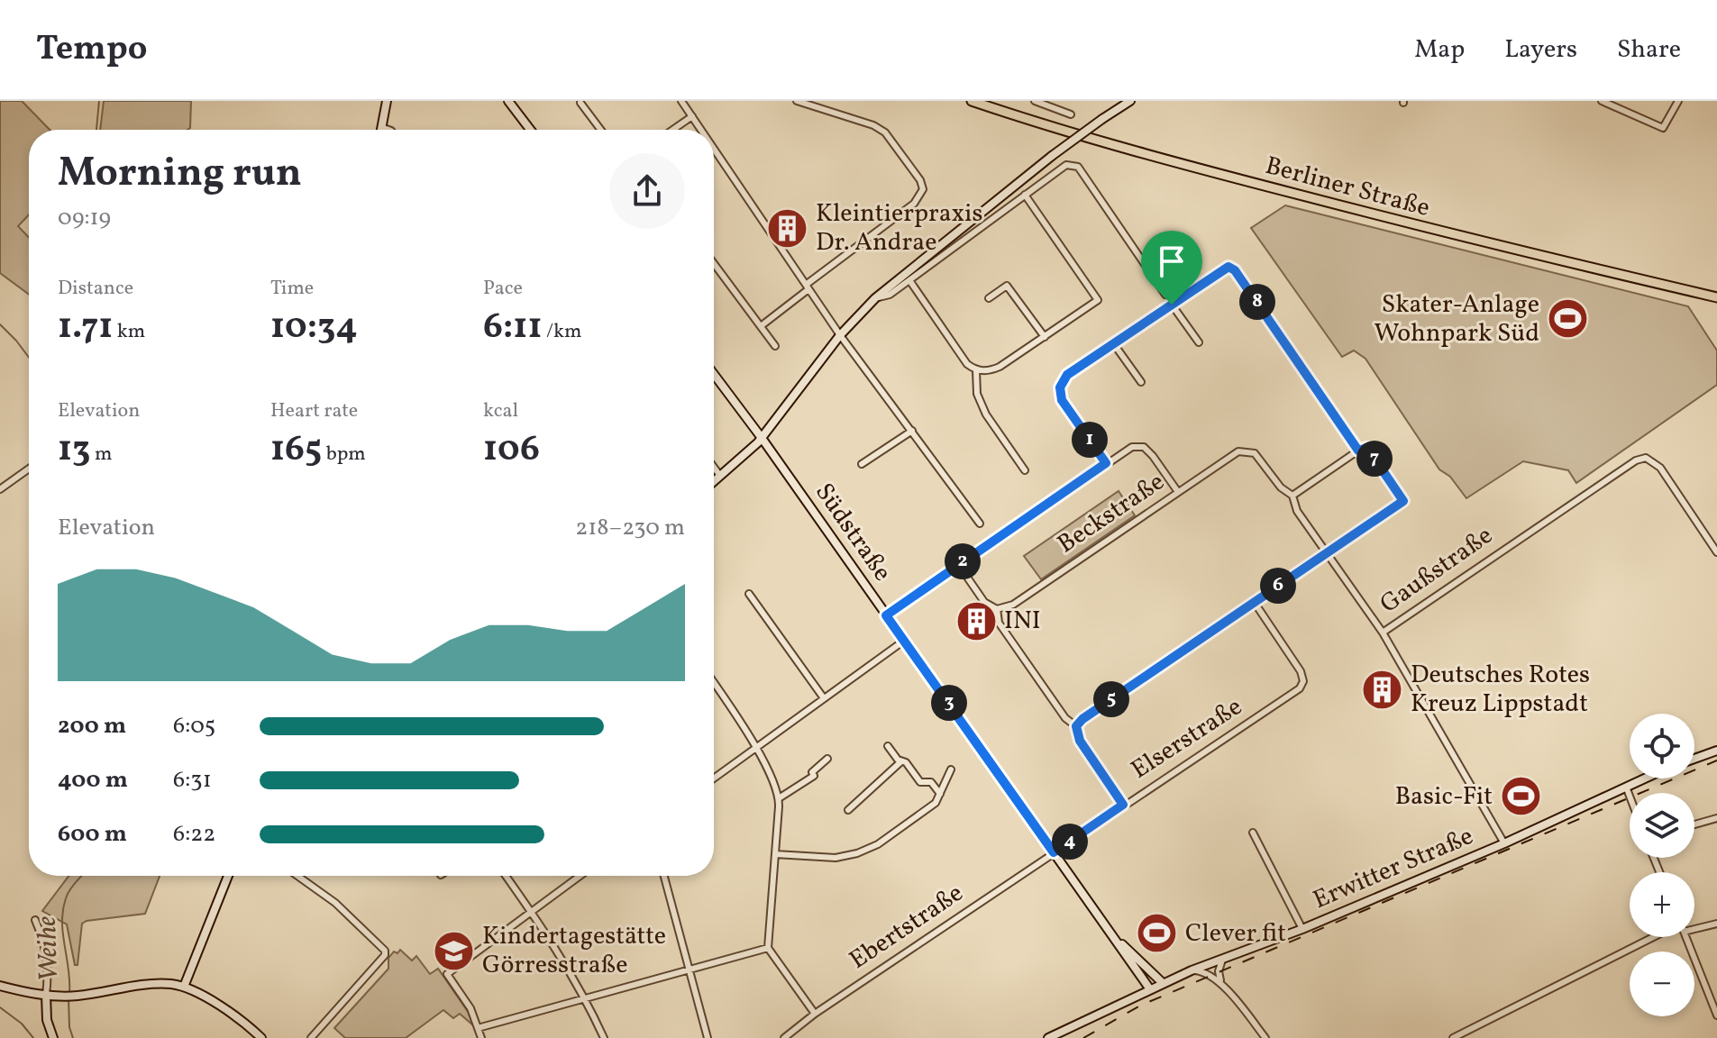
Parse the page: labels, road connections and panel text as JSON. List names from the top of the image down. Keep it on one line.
{"streets":{"main road":["Berliner Straße","Südstraße","Erwitter Straße"],"street":["Beckstraße","Gaußstraße","Elserstraße","Ebertstraße"]},"crossings":[["Südstraße","Elserstraße"],["Südstraße","Erwitter Straße"],["Südstraße","Ebertstraße"],["Gaußstraße","Erwitter Straße"],["Elserstraße","Ebertstraße"]],"water":["Weihe"],"places":{"building":["Kleintierpraxis Dr. Andrae","INI","Deutsches Rotes Kreuz Lippstadt"],"sports":["Skater-Anlage Wohnpark Süd","Basic-Fit","Clever fit"],"school or university":["Kindertagestätte Görresstraße"]},"page":{"header":"Tempo","nav":["Map","Layers","Share"],"heading":["Morning run","09:19"],"stats":[["Distance","1.71 km"],["Time","10:34"],["Pace","6:11 /km"],["Elevation","13 m"],["Heart rate","165 bpm"],["kcal","106"]],"pins":["8","1","7","2","6","5","3","4"],"chart":["Elevation","218–230 m"],"list":[{"name":"200 m","note":"6:05"},{"name":"400 m","note":"6:31"},{"name":"600 m","note":"6:22"}],"map_buttons":["+","−"]}}
